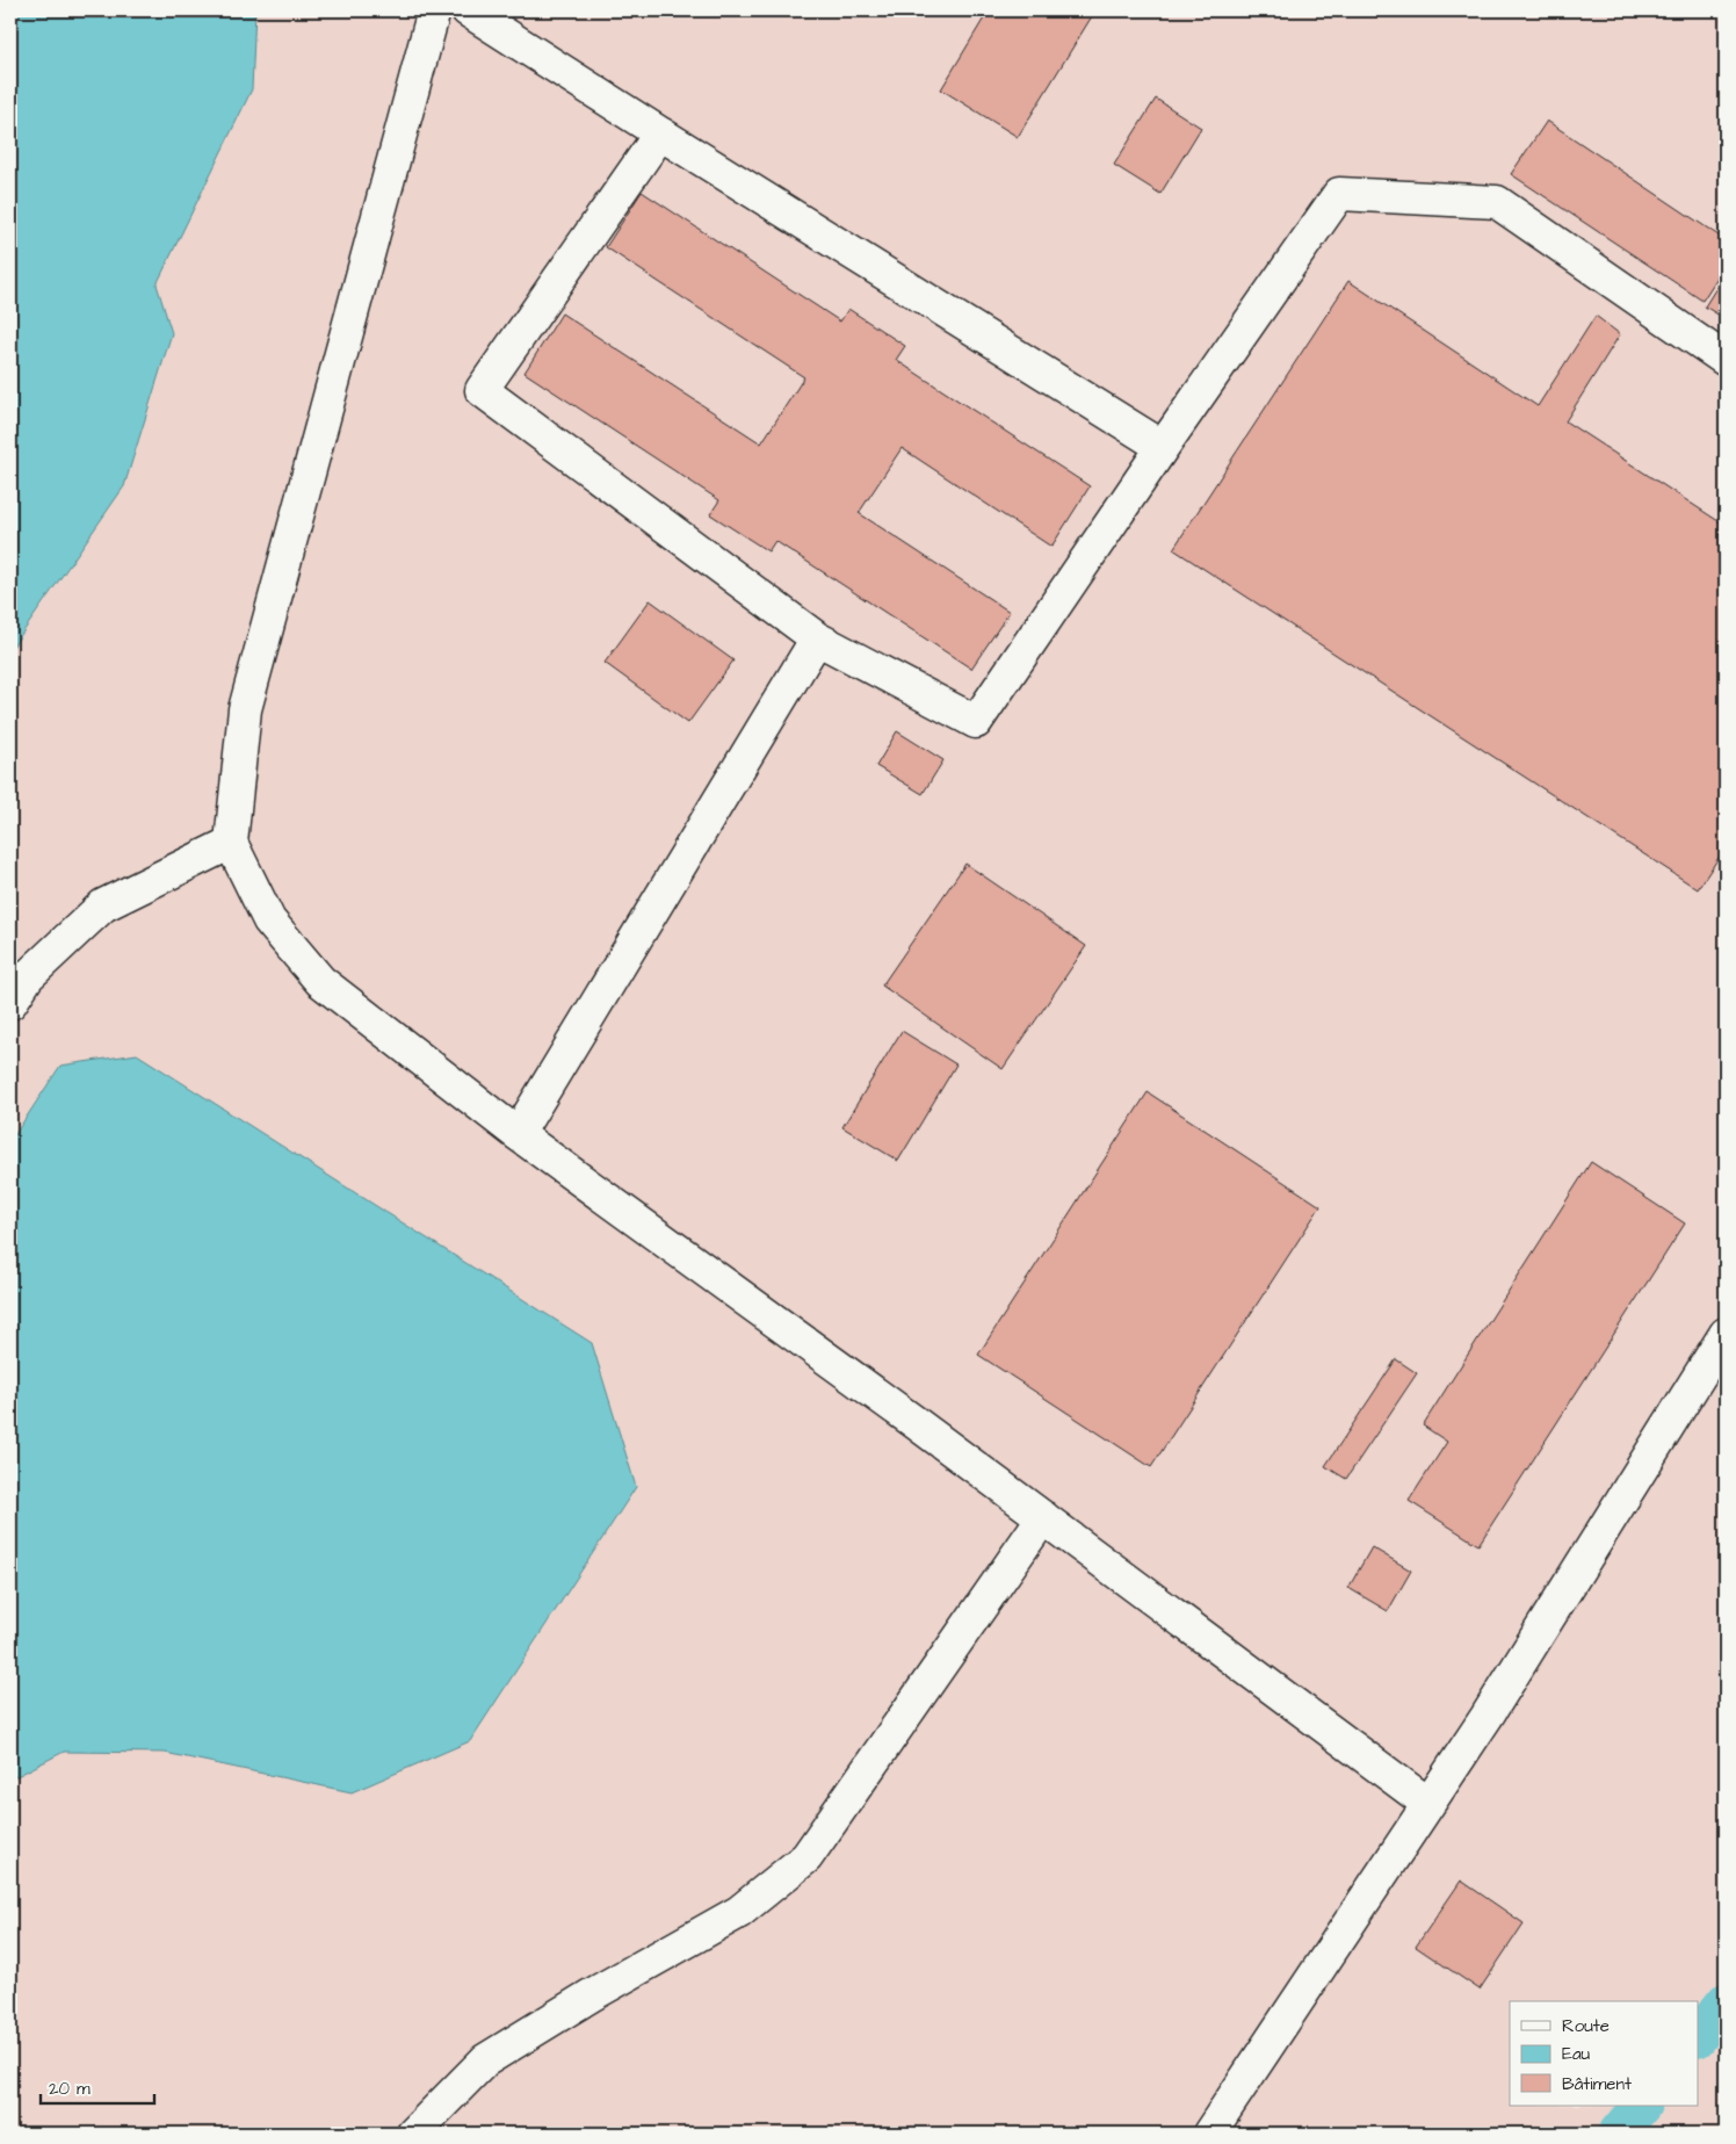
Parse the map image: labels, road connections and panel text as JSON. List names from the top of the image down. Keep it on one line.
{"legend":["Route","Eau","Bâtiment"],"scale_bar":"20 m"}
